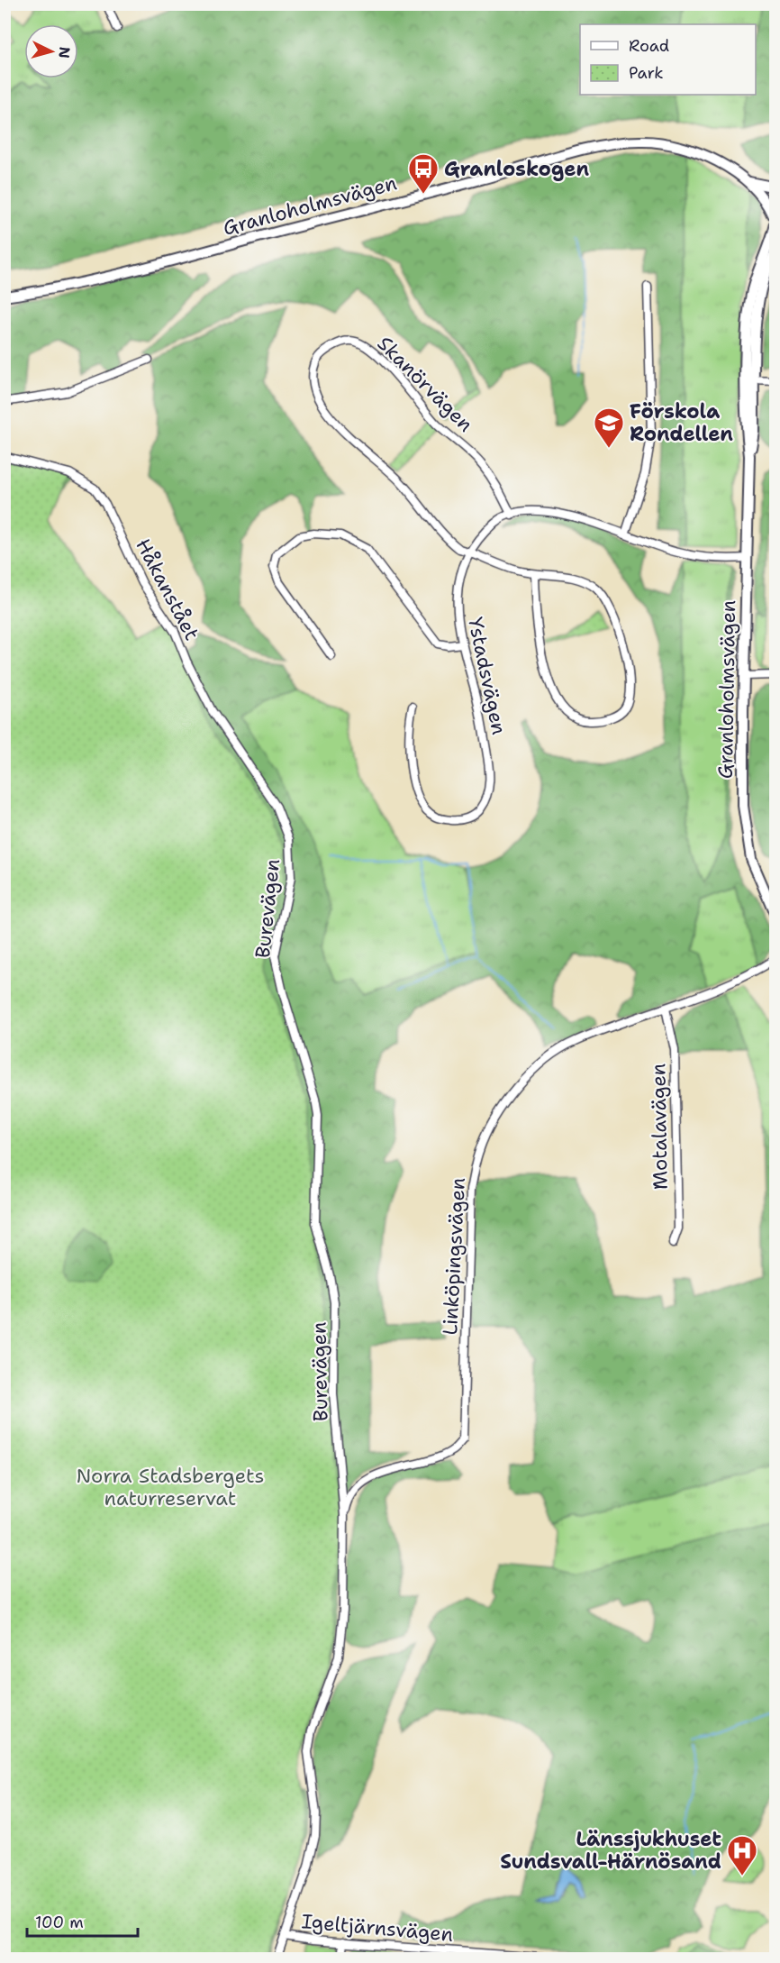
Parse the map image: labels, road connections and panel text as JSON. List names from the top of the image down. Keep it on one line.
{"streets":{"street":["Granloholmsvägen","Skanörvägen","Håkanstået","Ystadsvägen","Burevägen","Motalavägen","Linköpingsvägen","Igeltjärnsvägen"]},"crossings":[["Granloholmsvägen","Ystadsvägen"],["Skanörvägen","Ystadsvägen"],["Håkanstået","Burevägen"],["Burevägen","Linköpingsvägen"],["Burevägen","Igeltjärnsvägen"],["Motalavägen","Linköpingsvägen"]],"parks":["Norra Stadsbergets naturreservat"],"places":{"bus stop":["Granloskogen"],"school or university":["Förskola Rondellen"],"hospital":["Länssjukhuset Sundsvall-Härnösand"]},"legend":["Road","Park"],"scale_bar":"100 m","north":"right"}
